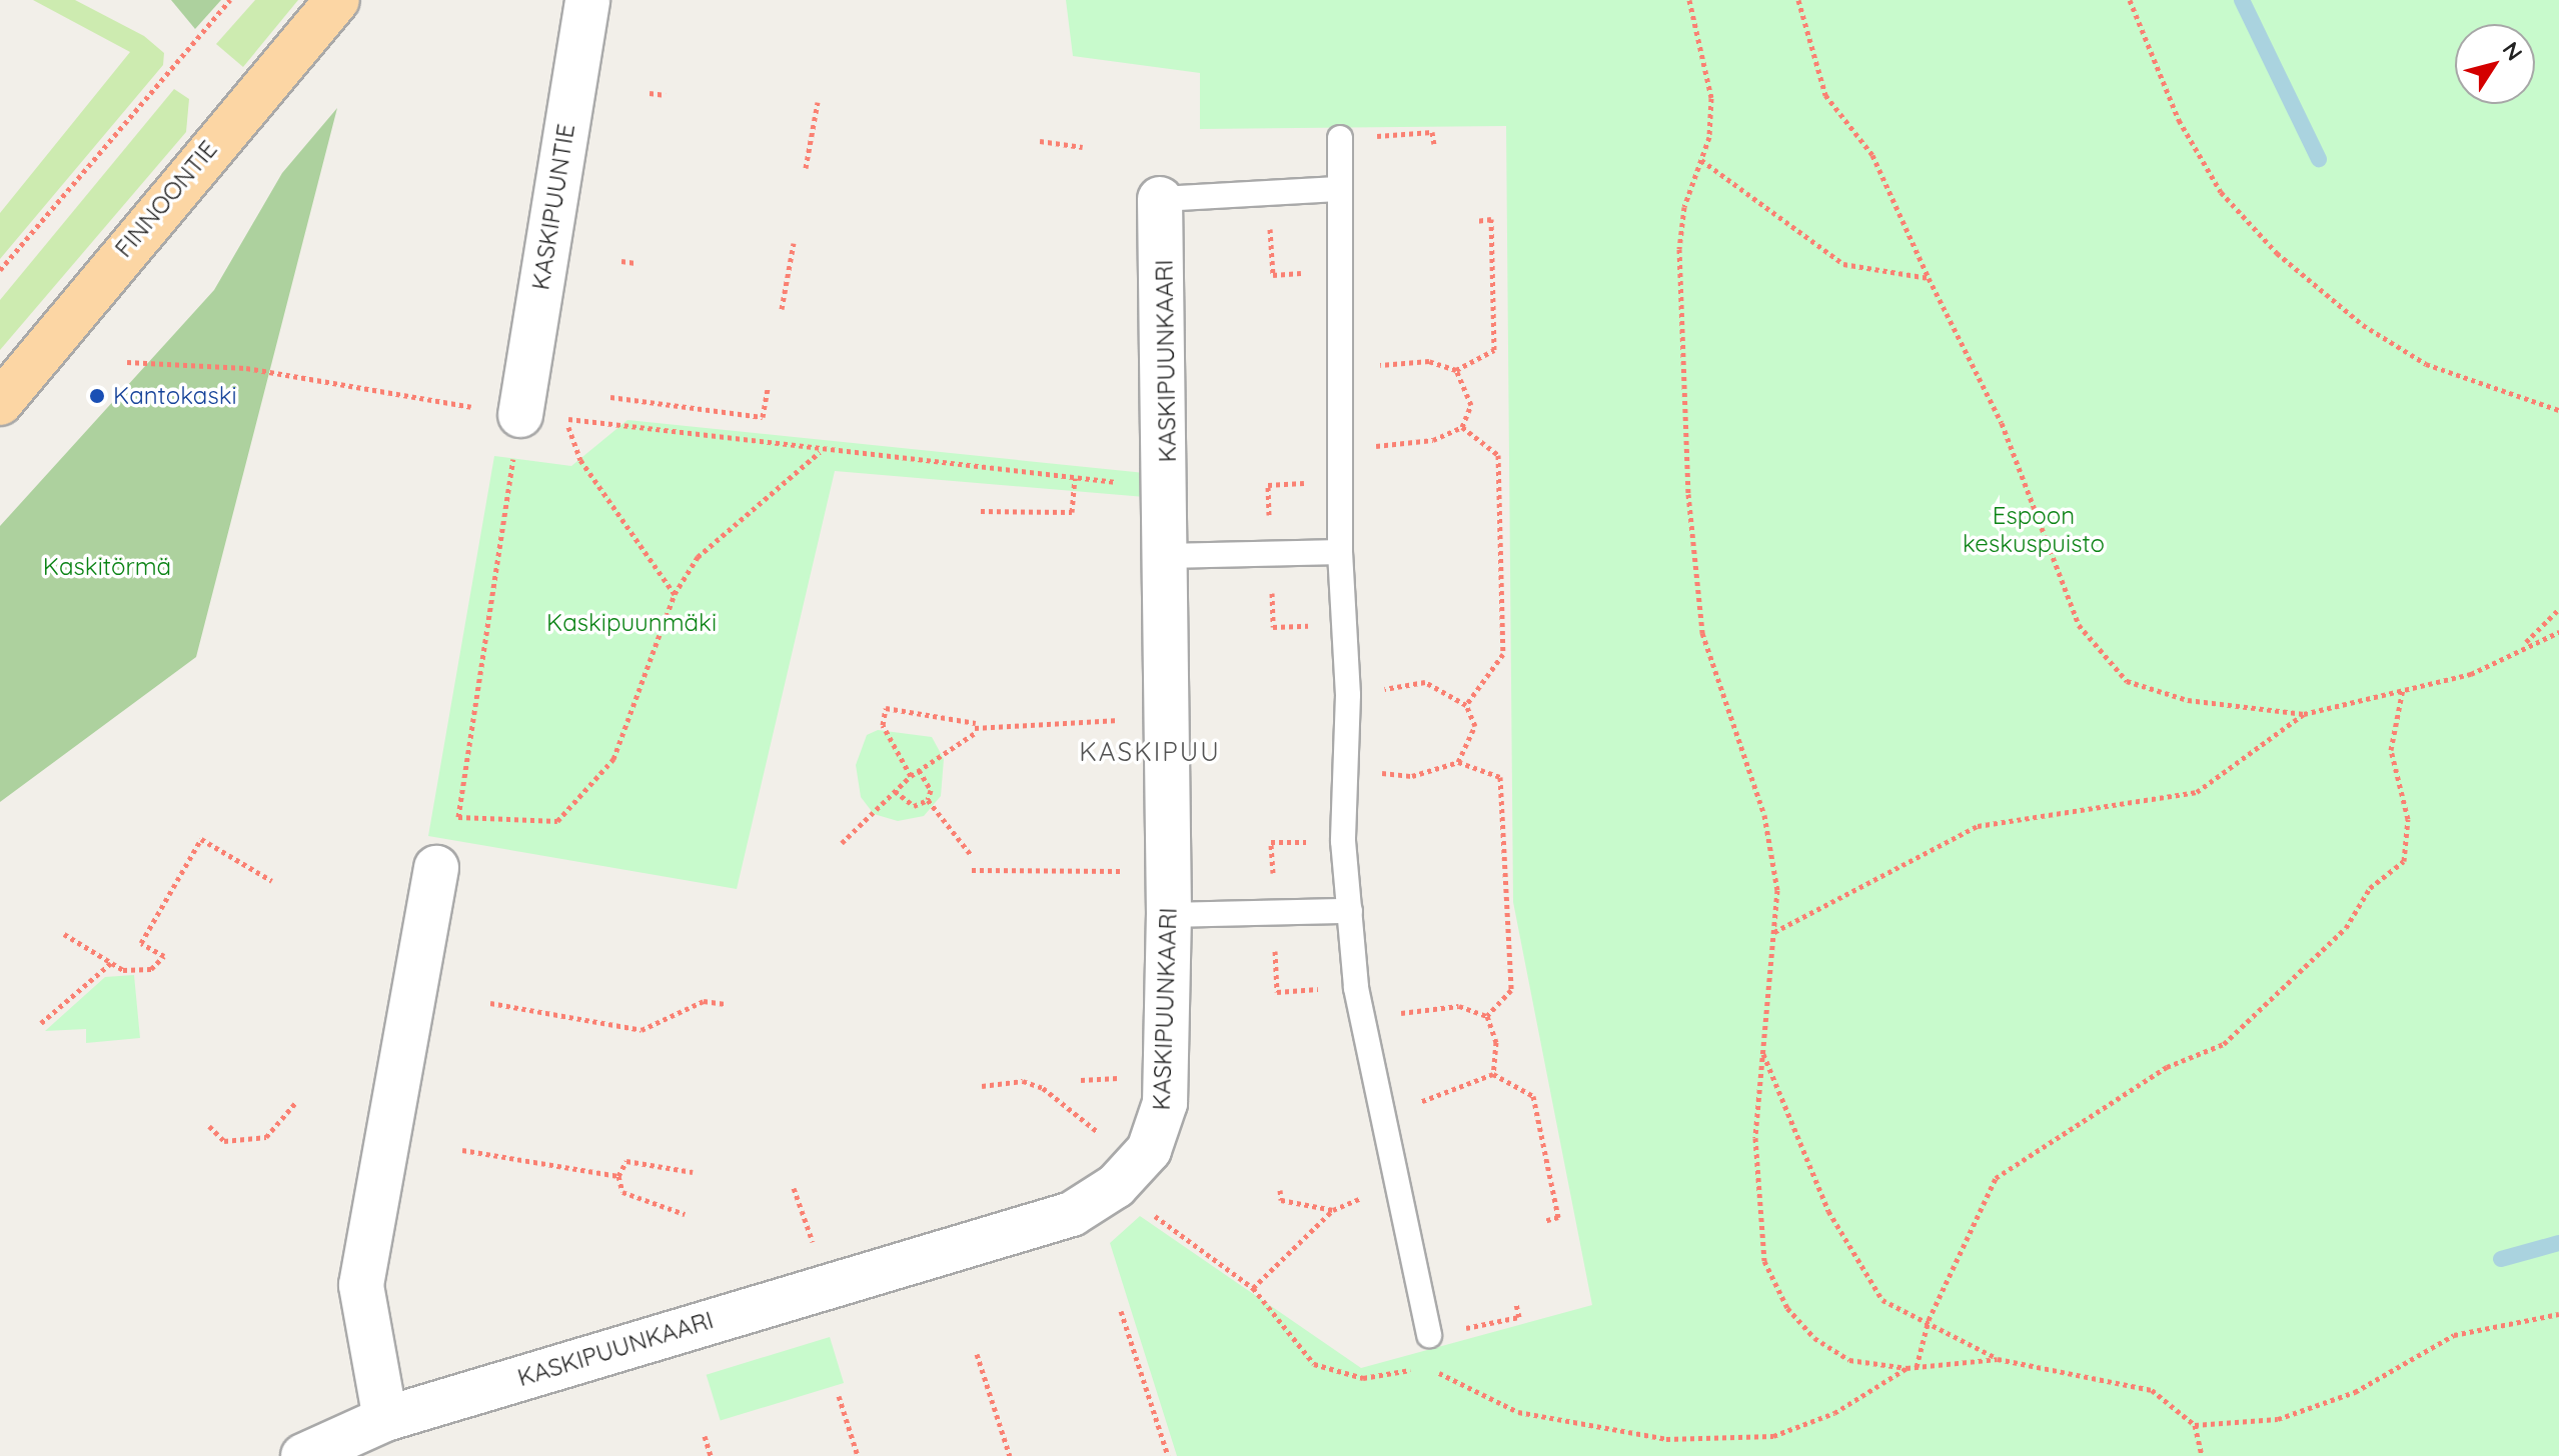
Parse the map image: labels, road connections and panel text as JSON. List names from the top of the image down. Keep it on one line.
{"streets":{"main road":["FINNOONTIE"],"street":["KASKIPUUNTIE","KASKIPUUNKAARI"]},"districts":["KASKIPUU"],"parks":["Espoon keskuspuisto","Kaskitörmä","Kaskipuunmäki"],"places":["Kantokaski"],"north":"top right"}
